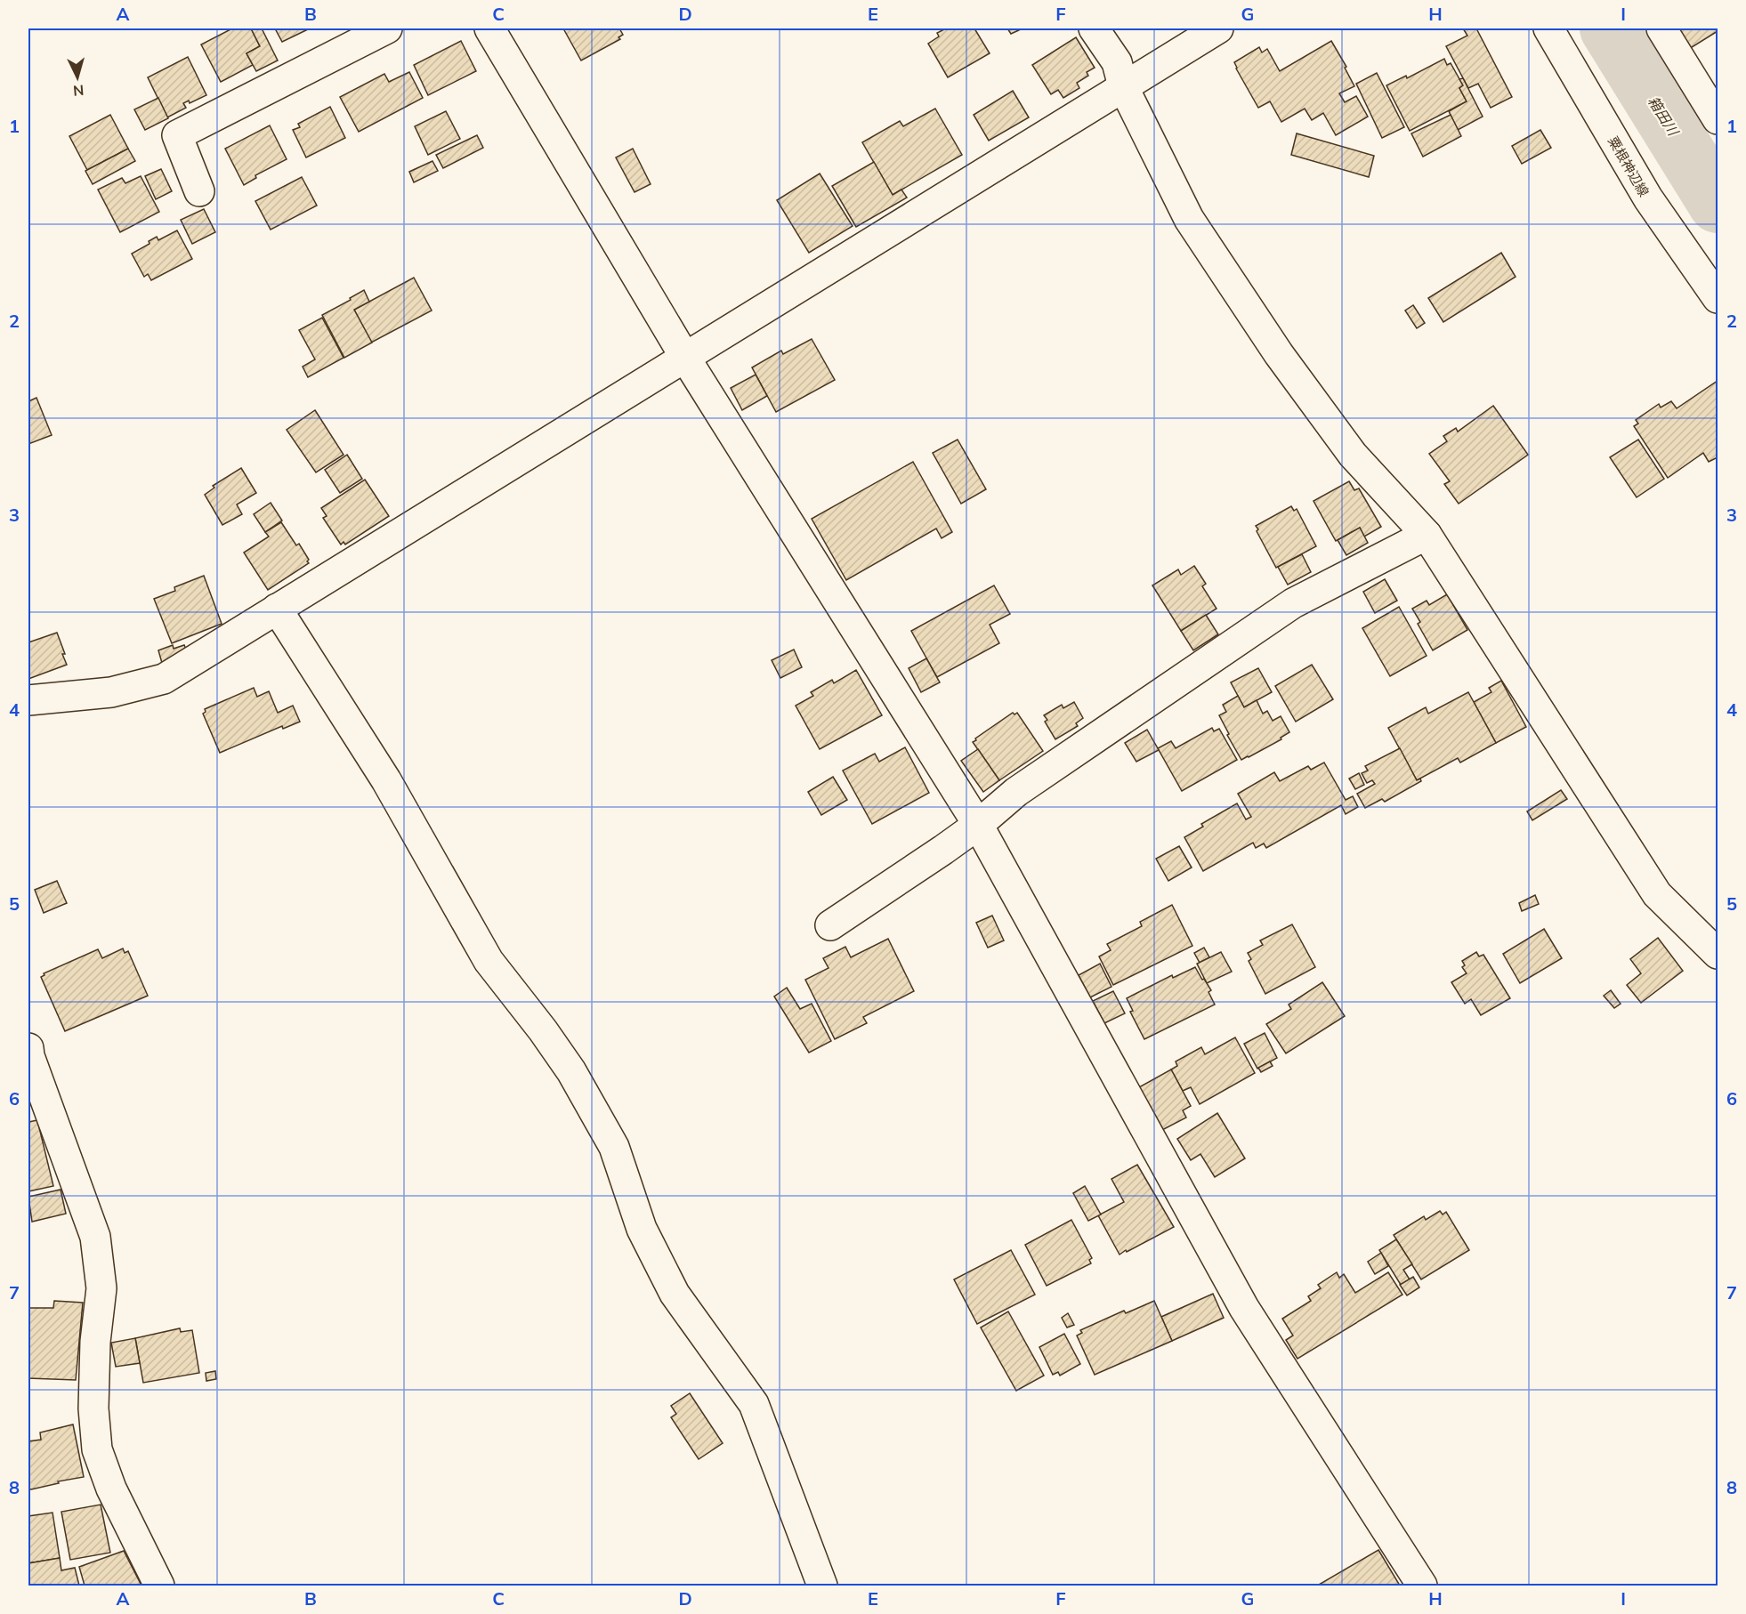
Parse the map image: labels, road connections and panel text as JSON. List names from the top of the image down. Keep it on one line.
{"streets":{"street":["粟根神辺線"]},"water":["箱田川"],"north":"bottom","grid":{"columns":["A","B","C","D","E","F","G","H","I"],"rows":["1","2","3","4","5","6","7","8"]}}
